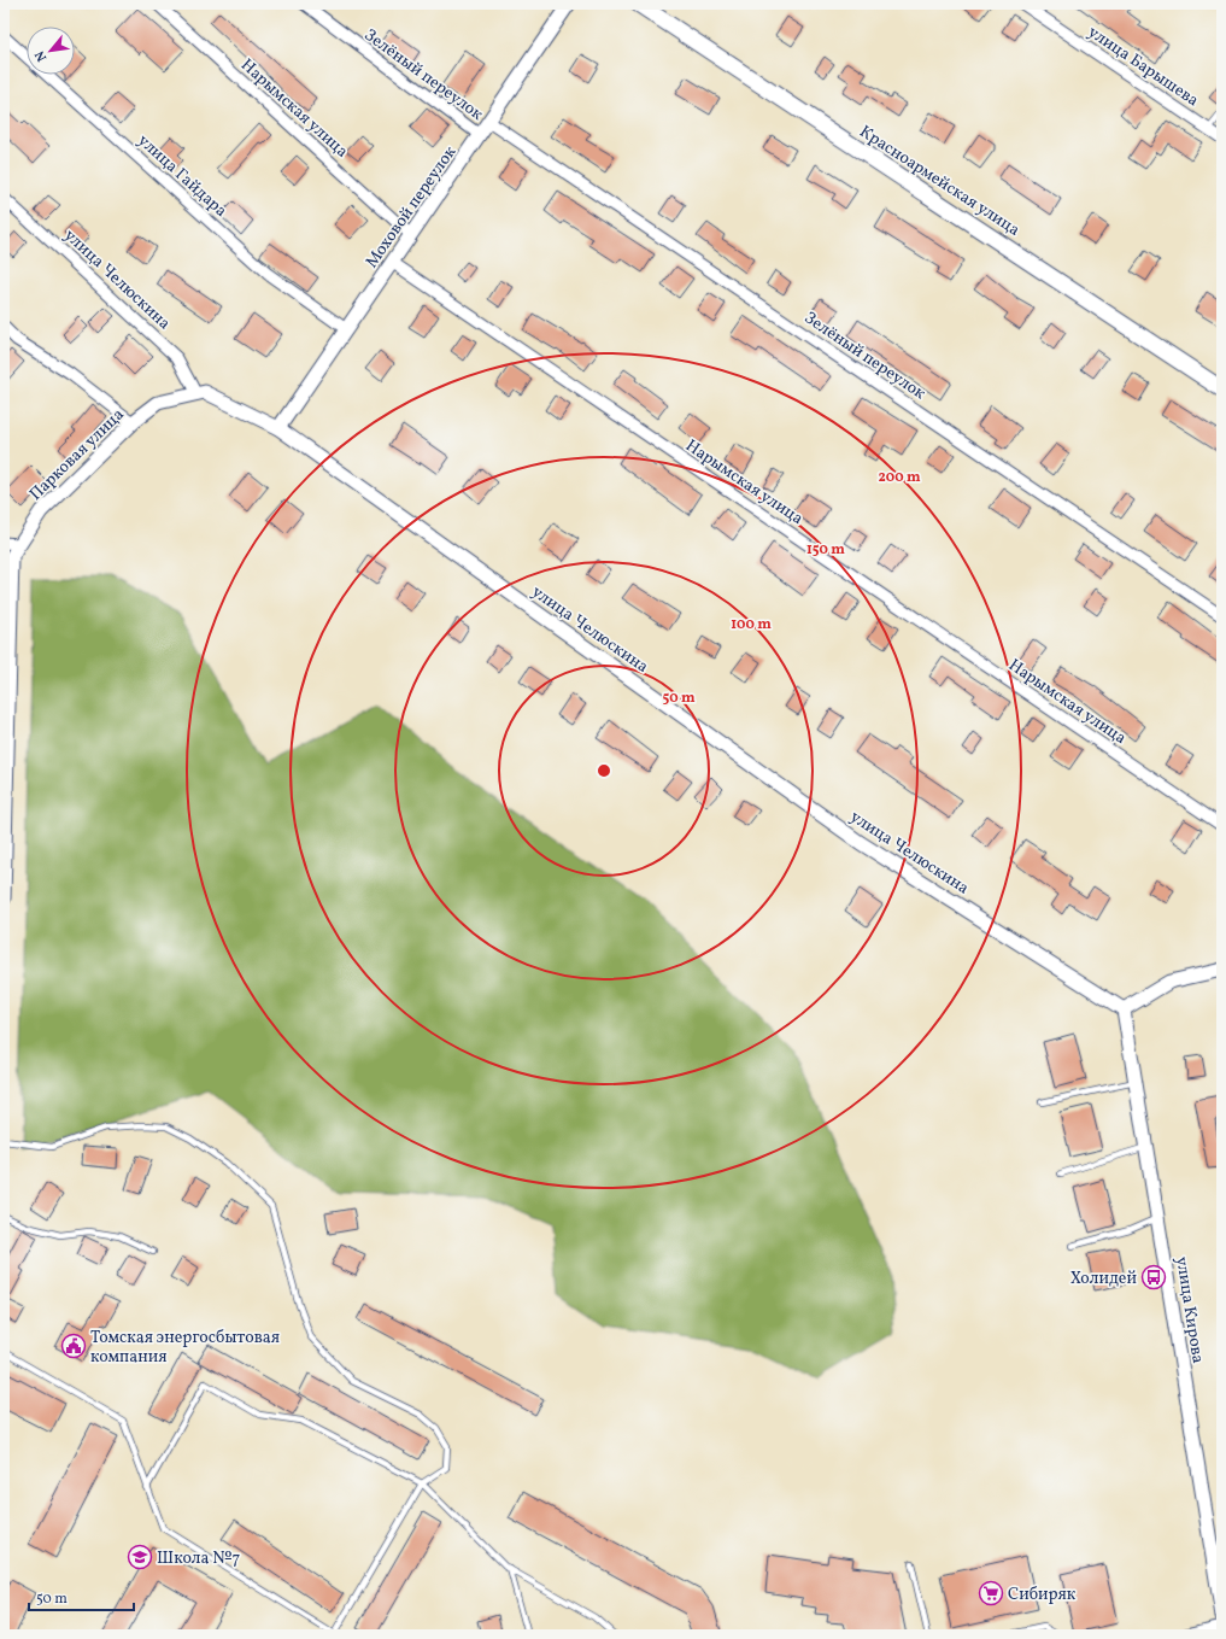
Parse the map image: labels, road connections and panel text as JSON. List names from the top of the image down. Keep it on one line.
{"streets":{"main road":["Красноармейская улица"],"street":["улица Барышева","Зелёный переулок","Нарымская улица","улица Гайдара","Моховой переулок","улица Челюскина","Парковая улица","улица Кирова"]},"crossings":[["Зелёный переулок","Моховой переулок"],["Нарымская улица","Моховой переулок"],["улица Гайдара","Моховой переулок"],["Моховой переулок","улица Челюскина"],["улица Челюскина","Парковая улица"],["улица Челюскина","улица Кирова"]],"places":{"bus stop":["Холидей"],"public building":["Томская энергосбытовая компания"],"school or university":["Школа №7"],"supermarket":["Сибиряк"]},"scale_bar":"50 m","north":"bottom left","rings":["200 m","150 m","100 m","50 m"]}
